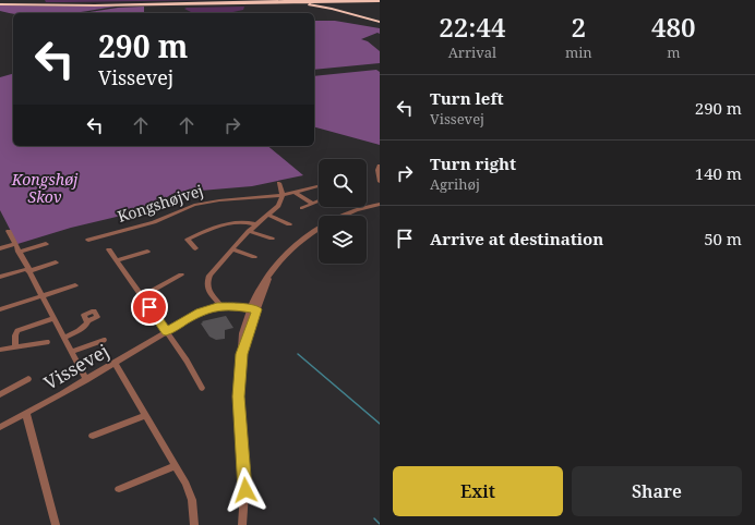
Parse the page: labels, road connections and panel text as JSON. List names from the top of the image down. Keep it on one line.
{"streets":{"street":["Kongshøjvej","Vissevej"]},"parks":["Kongshøj Skov"],"page":{"eta":["22:44","Arrival","2","min","480","m"],"turn":["290 m","Vissevej"],"list":[{"name":"Turn left","note":"Vissevej","value":"290 m"},{"name":"Turn right","note":"Agrihøj","value":"140 m"},{"name":"Arrive at destination","value":"50 m"}],"buttons":["Exit","Share"]}}
